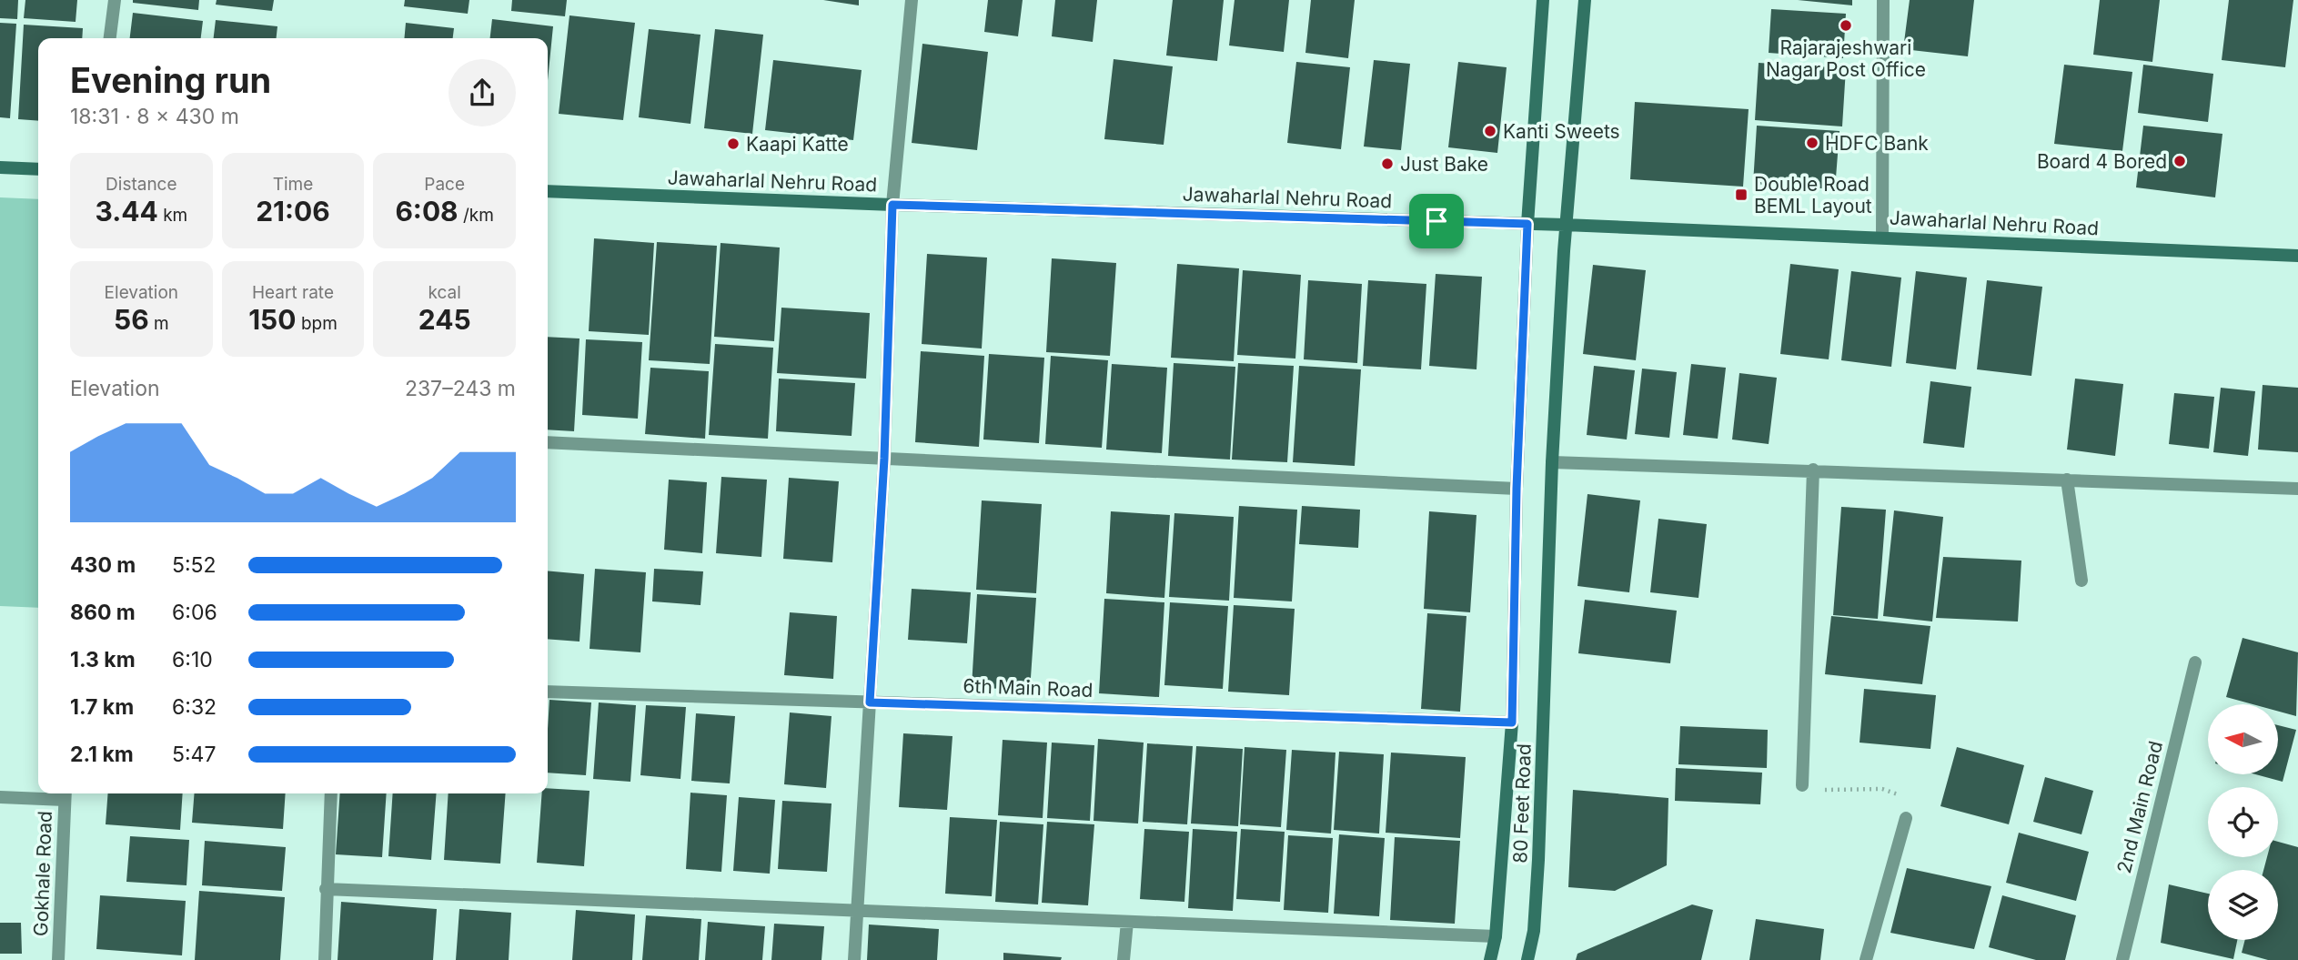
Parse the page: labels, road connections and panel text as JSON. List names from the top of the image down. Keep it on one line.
{"streets":{"main road":["Jawaharlal Nehru Road","80 Feet Road"],"street":["6th Main Road","2nd Main Road","Gokhale Road"]},"crossings":[["Jawaharlal Nehru Road","80 Feet Road"],["6th Main Road","80 Feet Road"]],"places":{"other":["Rajarajeshwari Nagar Post Office","Kanti Sweets","HDFC Bank","Kaapi Katte","Board 4 Bored","Just Bake"],"transit":["Double Road BEML Layout"]},"north":"left","page":{"heading":["Evening run","18:31 · 8 × 430 m"],"stats":[["Distance","3.44 km"],["Time","21:06"],["Pace","6:08 /km"],["Elevation","56 m"],["Heart rate","150 bpm"],["kcal","245"]],"chart":["Elevation","237–243 m"],"list":[{"name":"430 m","note":"5:52"},{"name":"860 m","note":"6:06"},{"name":"1.3 km","note":"6:10"},{"name":"1.7 km","note":"6:32"},{"name":"2.1 km","note":"5:47"}]}}
